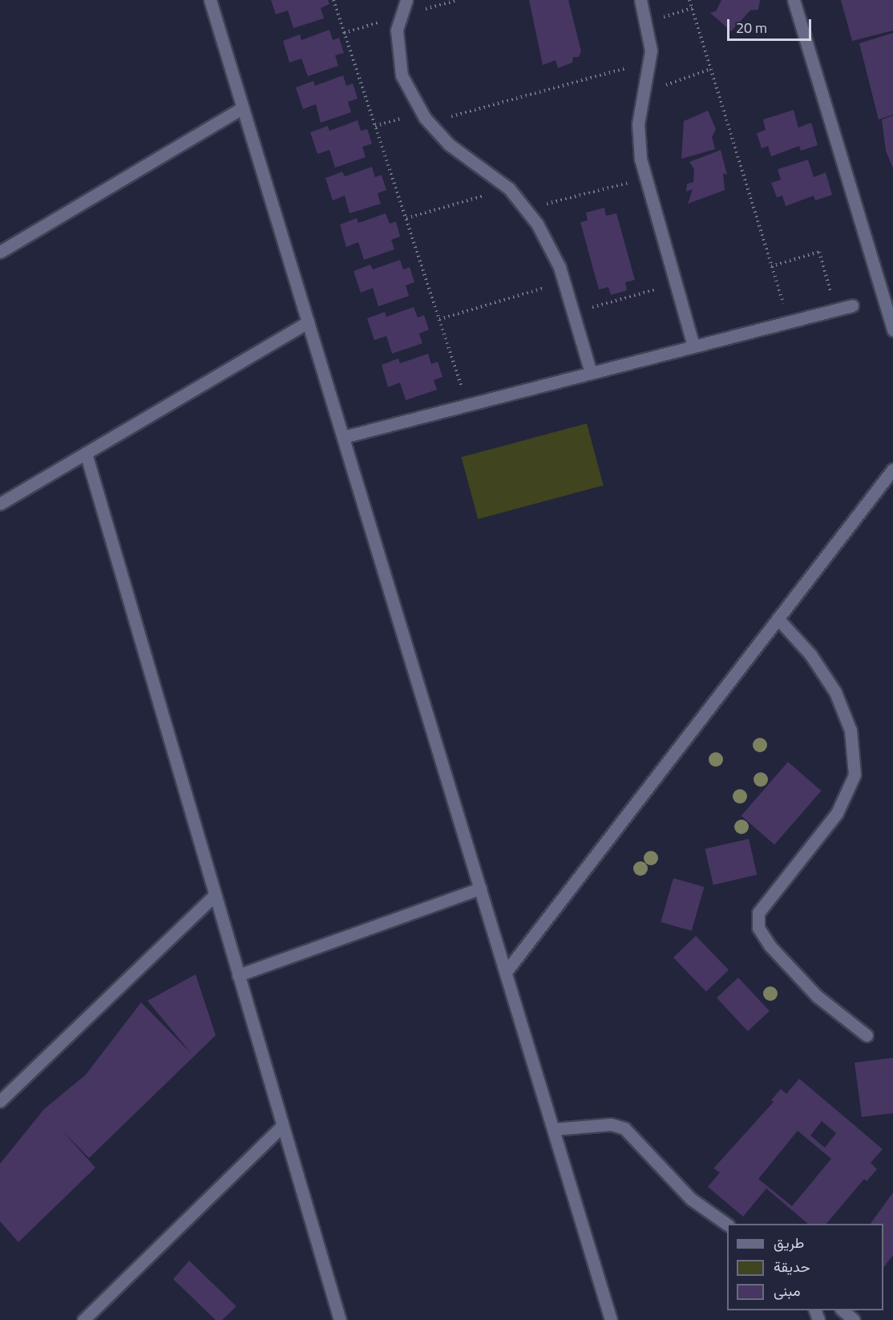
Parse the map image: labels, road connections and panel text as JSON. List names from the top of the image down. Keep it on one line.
{"legend":["طريق","حديقة","مبنى"],"scale_bar":"20 m"}
